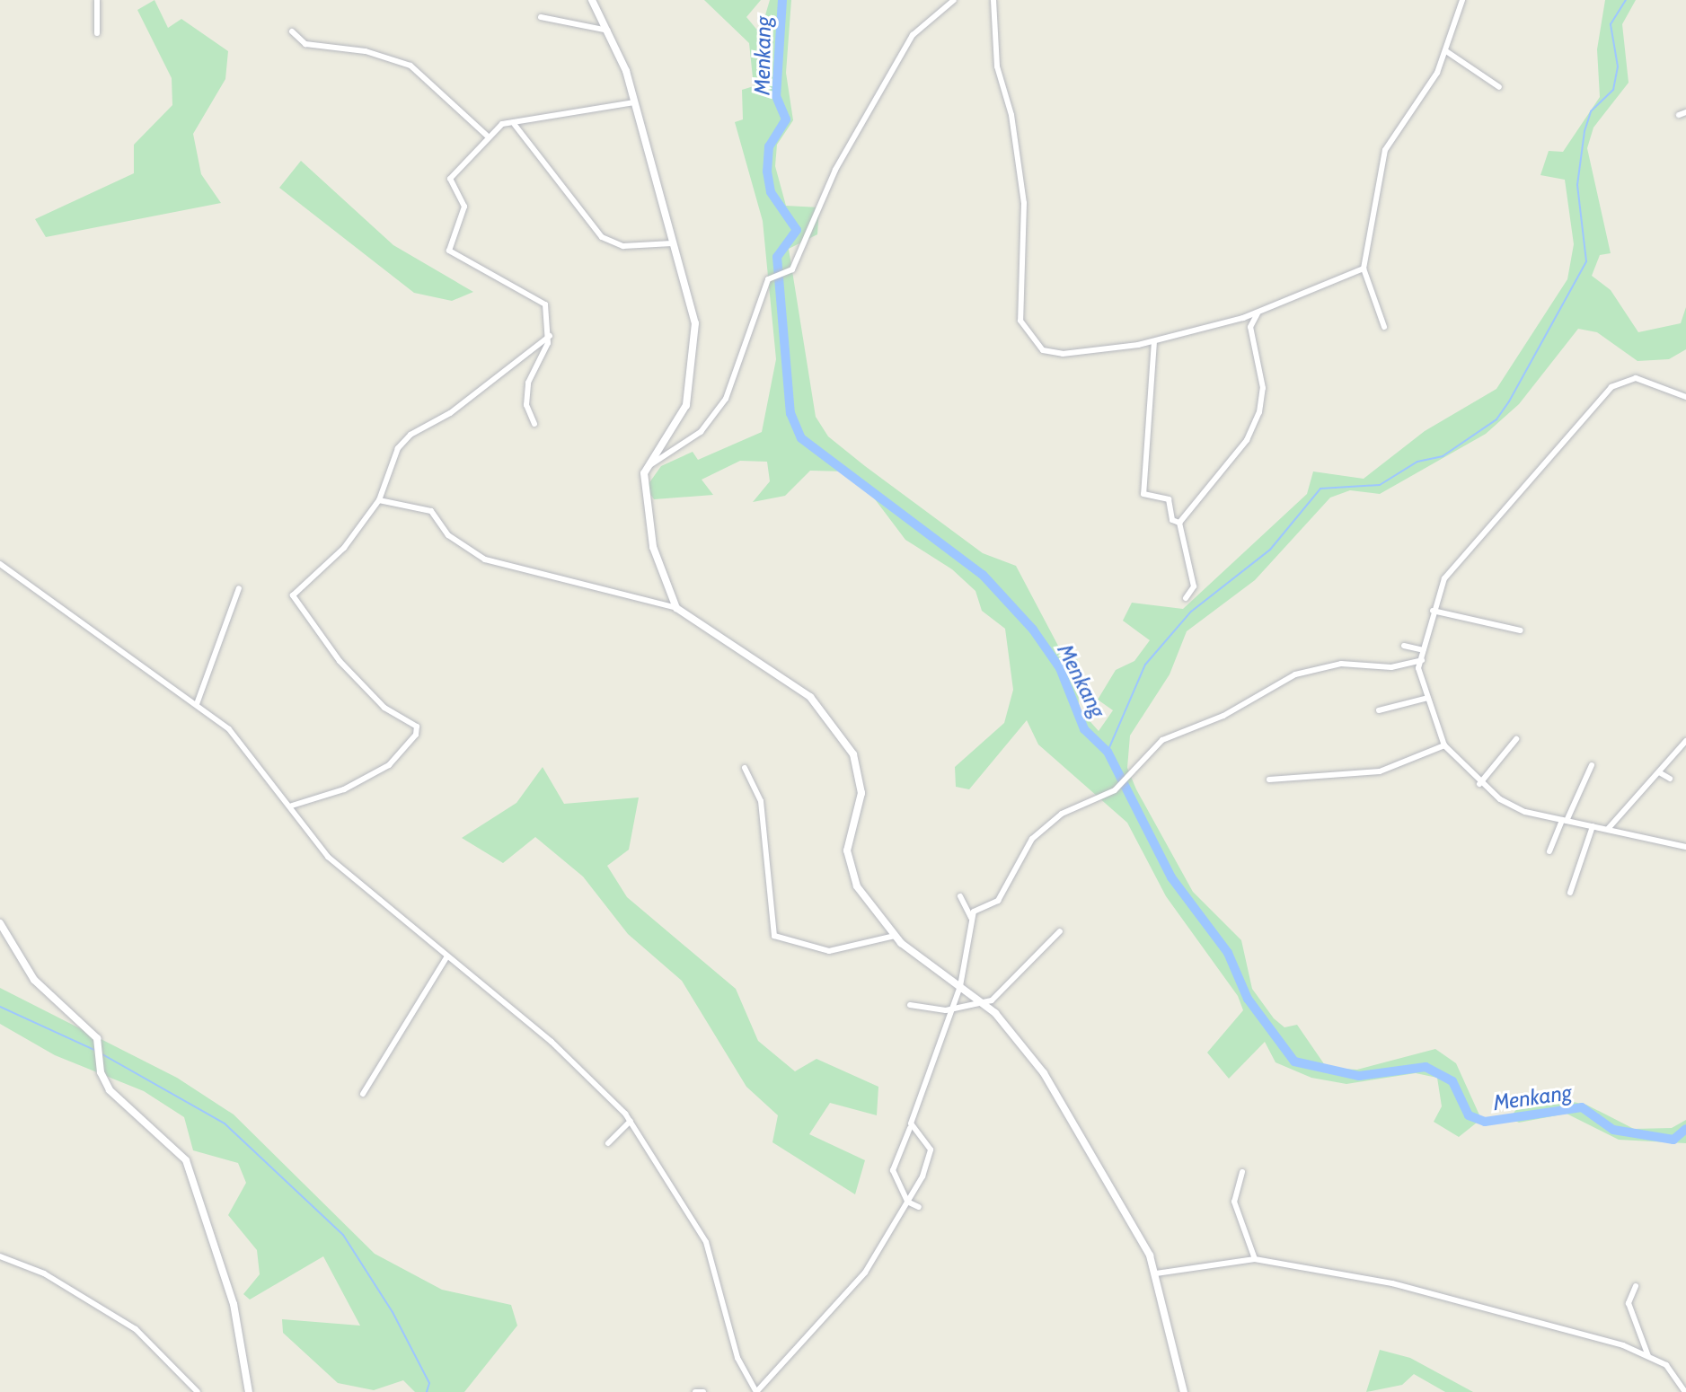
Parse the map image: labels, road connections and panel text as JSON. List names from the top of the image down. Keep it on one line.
{"water":["Menkang"]}
